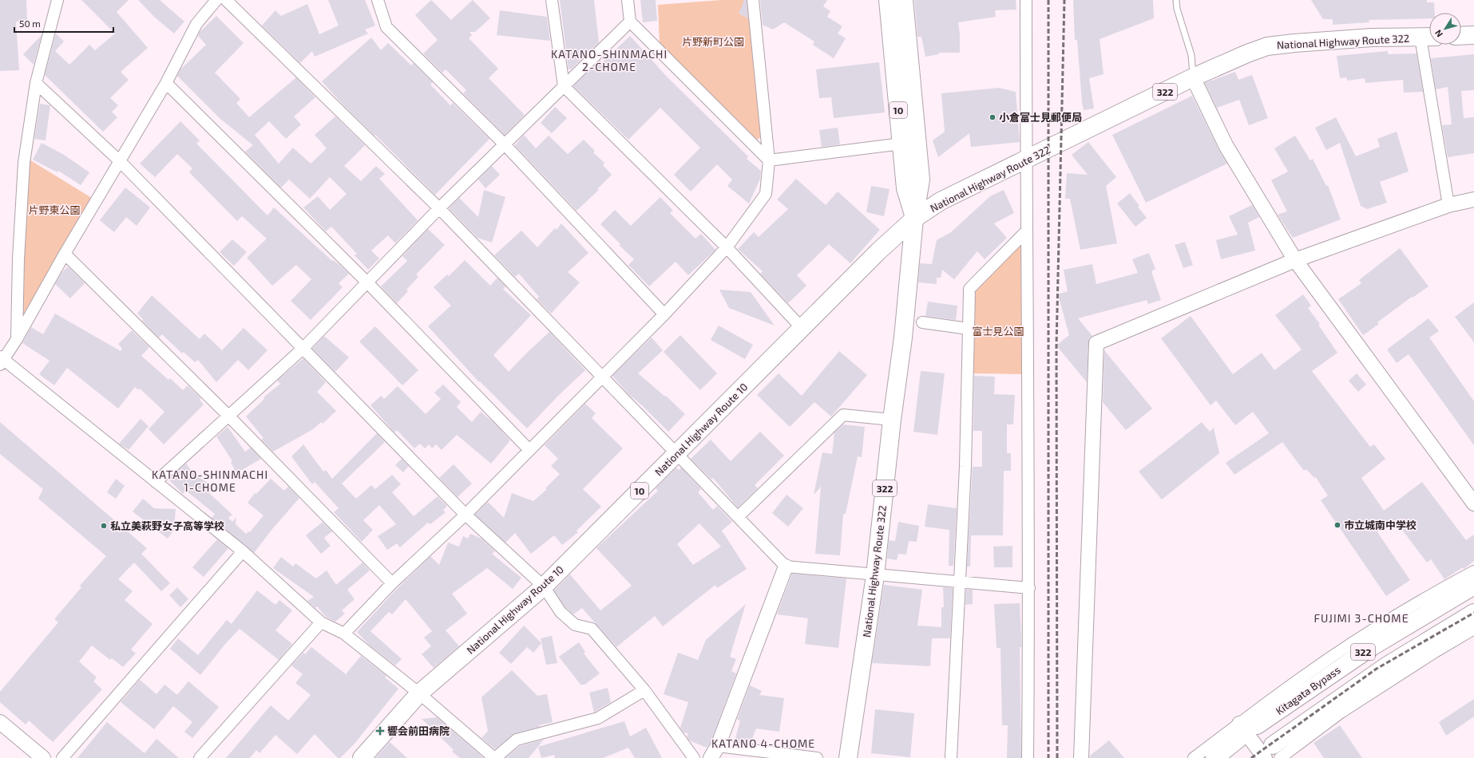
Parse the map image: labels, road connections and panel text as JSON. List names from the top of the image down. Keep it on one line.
{"streets":{"highway":["National Highway Route 322","322","10","National Highway Route 10","Kitagata Bypass"]},"crossings":[["National Highway Route 322","10"],["National Highway Route 322","National Highway Route 10"],["10","National Highway Route 10"]],"districts":["KATANO-SHINMACHI 2-CHOME","KATANO-SHINMACHI 1-CHOME","FUJIMI 3-CHOME","KATANO 4-CHOME"],"parks":["片野新町公園","片野東公園","富士見公園"],"places":{"other":["小倉富士見郵便局","市立城南中学校","私立美萩野女子高等学校"],"health":["響会前田病院"]},"scale_bar":"50 m","north":"bottom left"}
